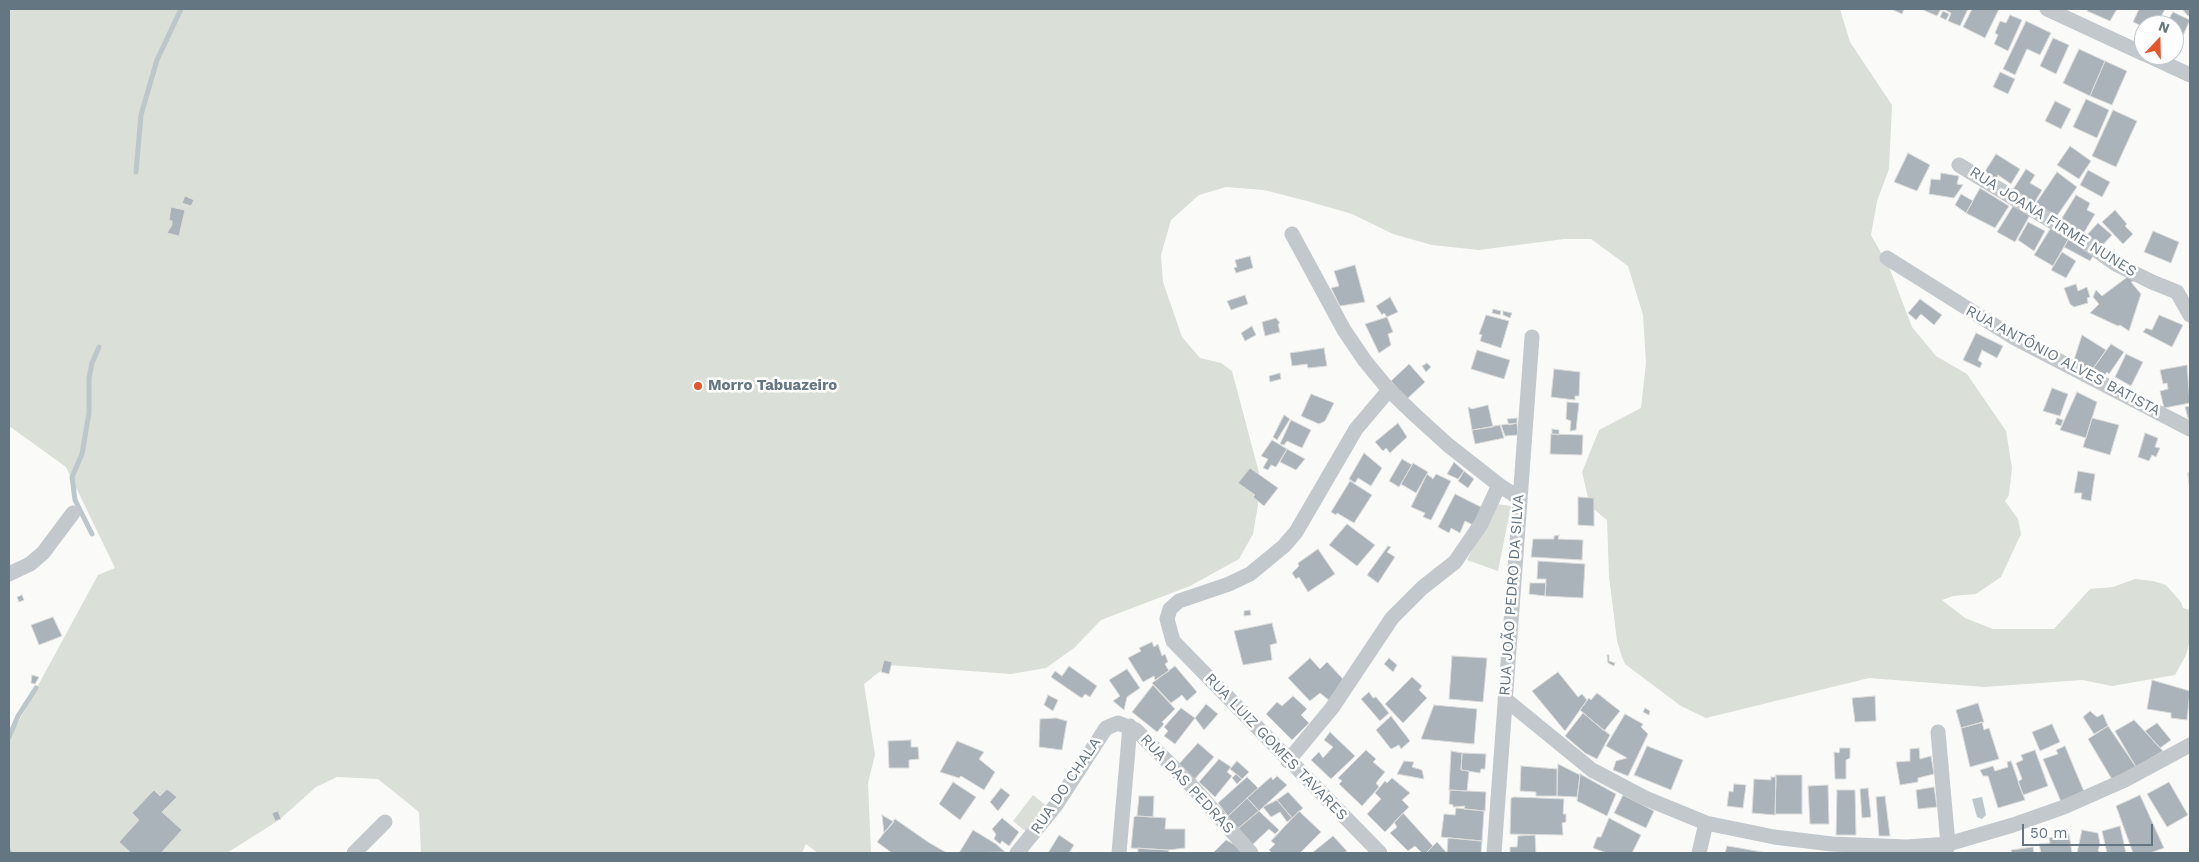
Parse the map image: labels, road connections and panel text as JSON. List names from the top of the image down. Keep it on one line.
{"streets":{"street":["RUA JOANA FIRME NUNES","RUA ANTÔNIO ALVES BATISTA","RUA JOÃO PEDRO DA SILVA","RUA LUIZ GOMES TAVARES","RUA DAS PEDRAS","RUA DO CHALA"]},"crossings":[["RUA DAS PEDRAS","RUA DO CHALA"]],"places":["Morro Tabuazeiro"],"scale_bar":"50 m","north":"top"}
